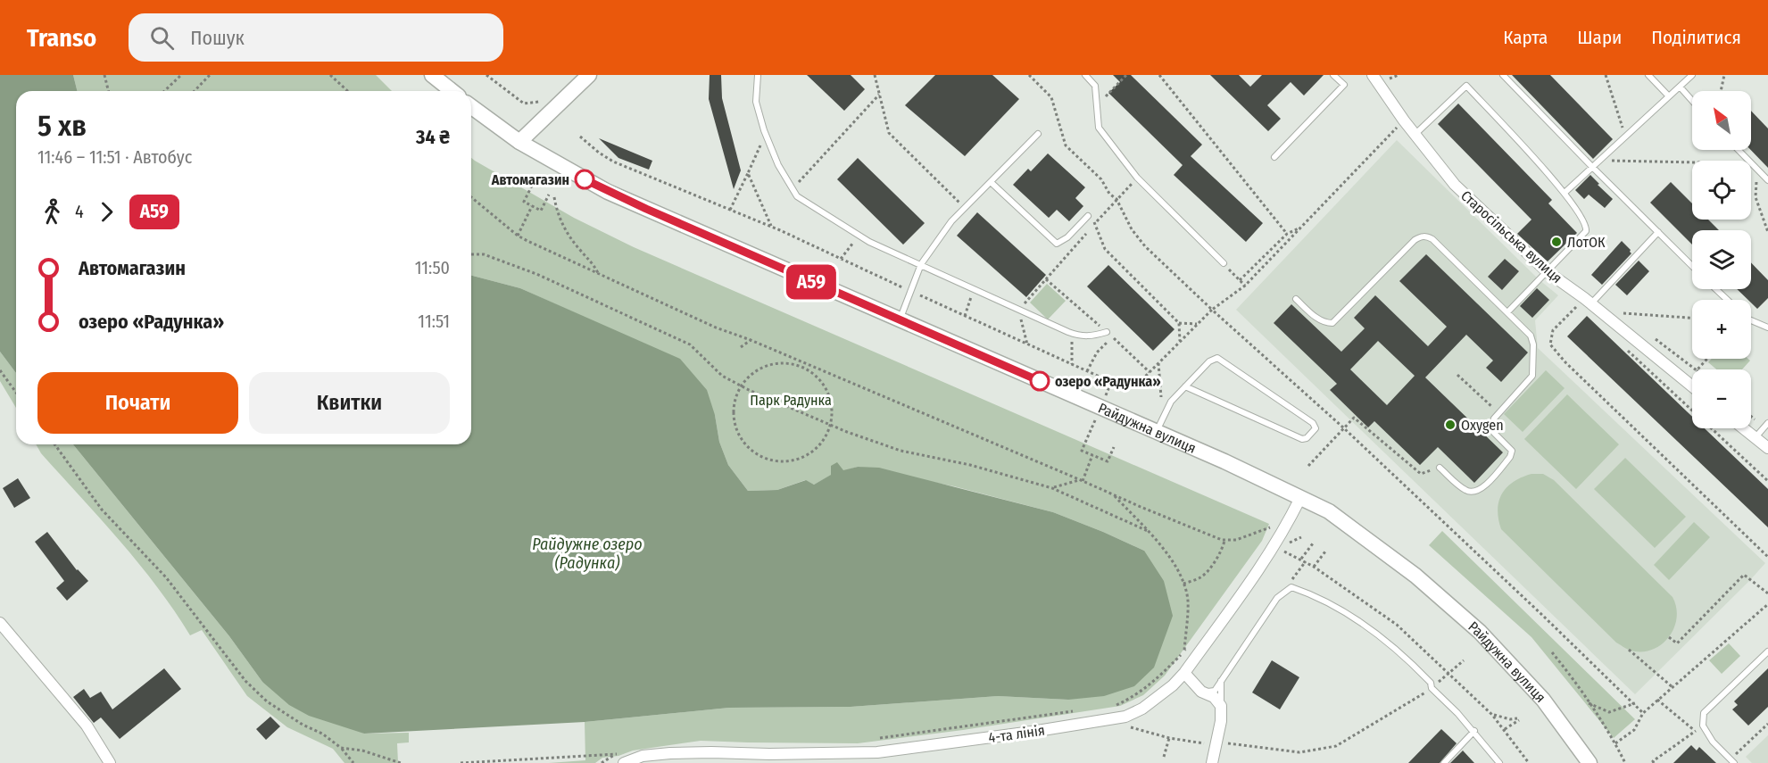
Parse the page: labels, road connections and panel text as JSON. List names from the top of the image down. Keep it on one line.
{"streets":{"street":["Старосільська вулиця","Райдужна вулиця","4-та лінія"]},"crossings":[["Райдужна вулиця","4-та лінія"]],"water":["Райдужне озеро (Радунка)"],"parks":["Парк Радунка"],"places":["Автомагазин","ЛотОК","озеро «Радунка»","Oxygen"],"lines":["bus line А59"],"north":"top left","page":{"header":"Transo","search":"Пошук","nav":["Карта","Шари","Поділитися"],"on_map":"А59","map_buttons":["+","−"],"heading":["5 хв","11:46 – 11:51 · Автобус","34 ₴"],"legs":["4","А59"],"list":[{"name":"Автомагазин","value":"11:50"},{"name":"озеро «Радунка»","value":"11:51"}],"buttons":["Почати","Квитки"]}}
